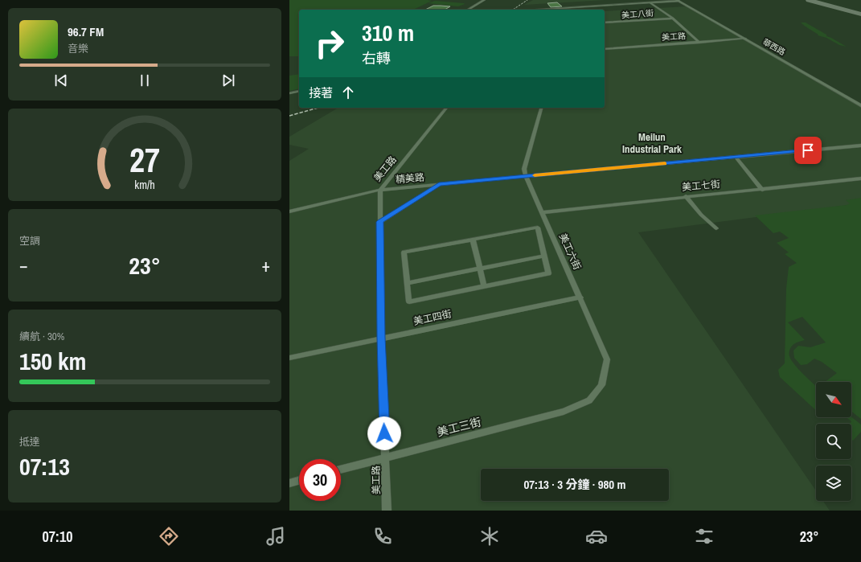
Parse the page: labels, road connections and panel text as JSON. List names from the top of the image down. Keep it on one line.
{"streets":{"street":["美工八街","美工路","華西路","精美路","美工七街","美工六街","美工四街","美工三街"]},"crossings":[["美工路","華西路"],["美工路","精美路"],["美工路","美工四街"],["美工路","美工三街"],["精美路","美工六街"],["美工七街","美工六街"],["美工六街","美工四街"],["美工六街","美工三街"]],"districts":["Meilun Industrial Park"],"north":"bottom right","page":{"turn":["310 m","右轉"],"song":["96.7 FM","音樂"],"then":"接著","tile":["空調",["續航 · 30%","150 km"],["抵達","07:13"]],"heat":["−","23°","+"],"limit":"30","trip":"07:13 · 3 分鐘 · 980 m","tabs":["07:10","23°"],"gauge":["27","km/h"]}}
